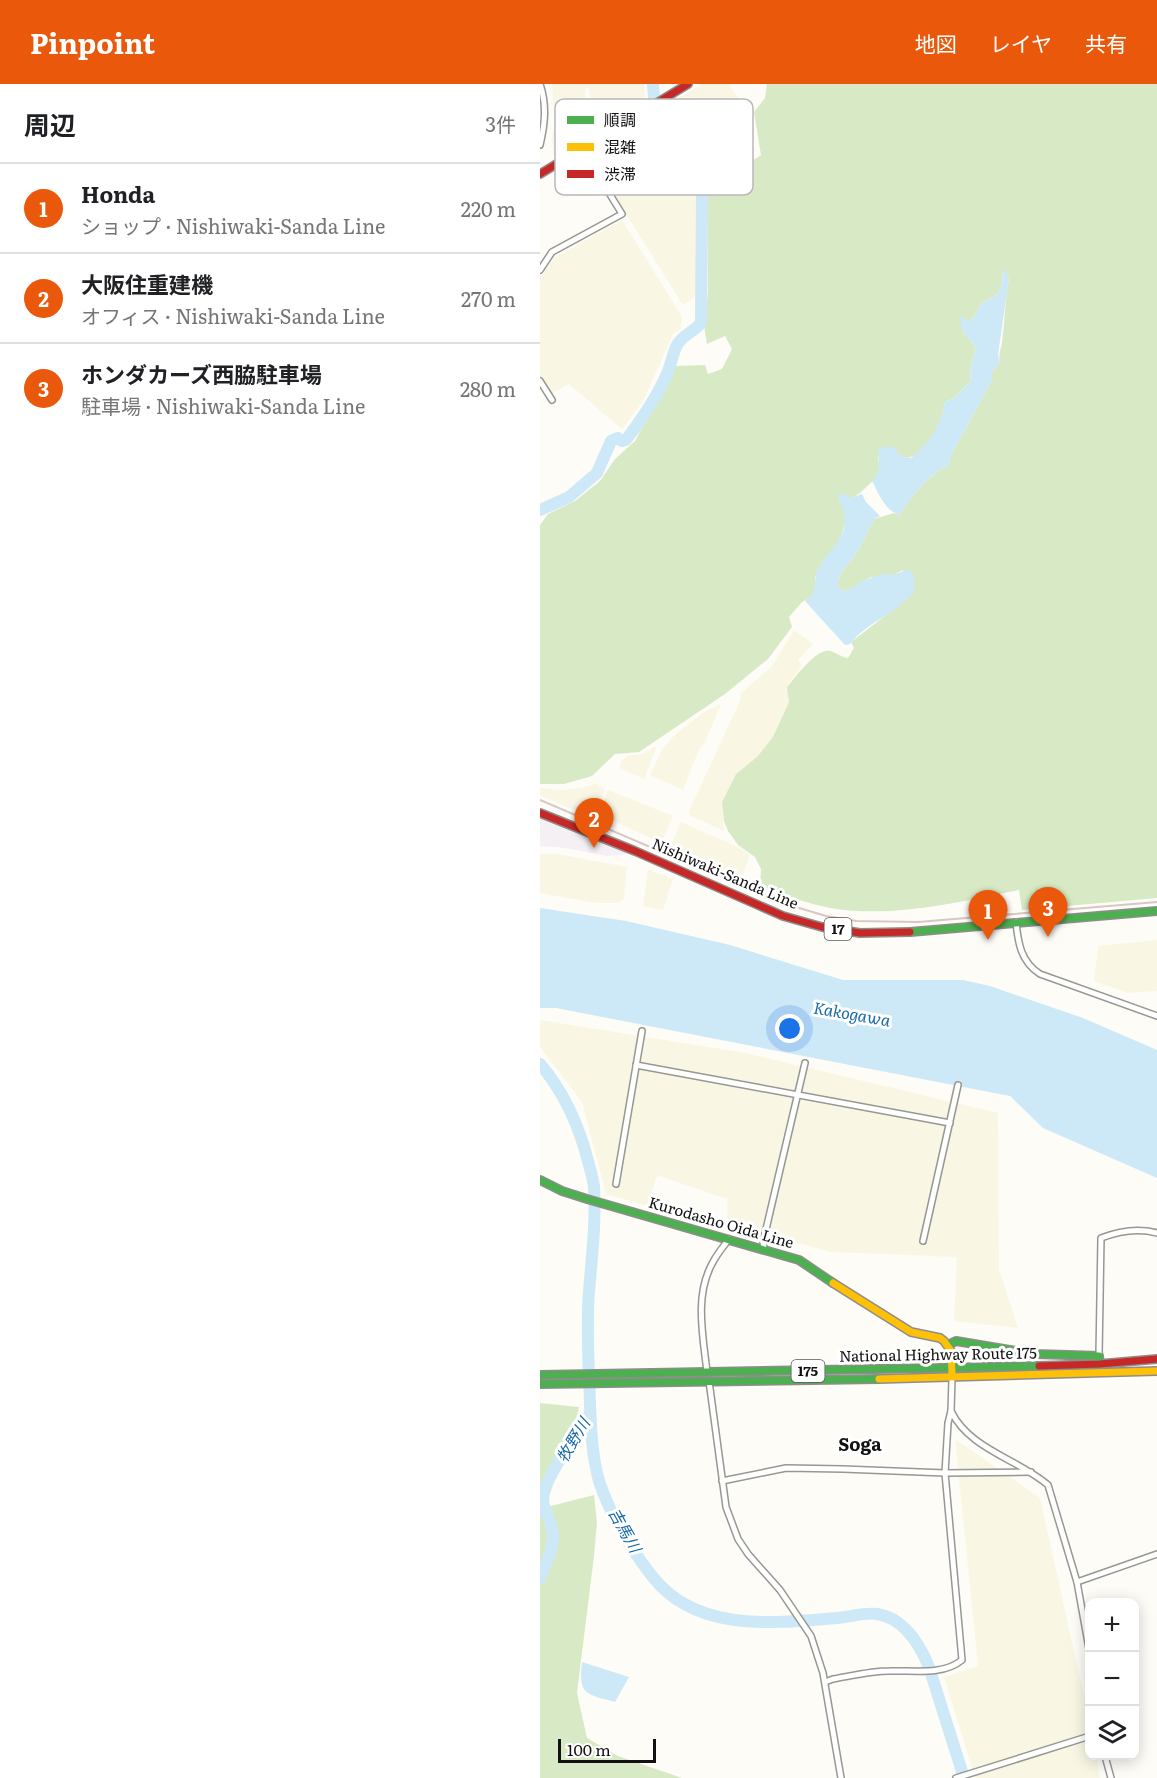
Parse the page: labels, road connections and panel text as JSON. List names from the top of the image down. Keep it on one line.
{"streets":{"main road":["Nishiwaki-Sanda Line","17","Kurodasho Oida Line","National Highway Route 175","175"]},"districts":["Soga"],"water":["Kakogawa","牧野川","吉馬川"],"legend":["順調","混雑","渋滞"],"scale_bar":"100 m","page":{"header":"Pinpoint","nav":["地図","レイヤ","共有"],"heading":["周辺","3件"],"list":[{"mark":"1","name":"Honda","note":"ショップ · Nishiwaki-Sanda Line","value":"220 m"},{"mark":"2","name":"大阪住重建機","note":"オフィス · Nishiwaki-Sanda Line","value":"270 m"},{"mark":"3","name":"ホンダカーズ西脇駐車場","note":"駐車場 · Nishiwaki-Sanda Line","value":"280 m"}],"pins":["2","3","1"],"map_buttons":["+","−"],"scale":"100 m"}}
